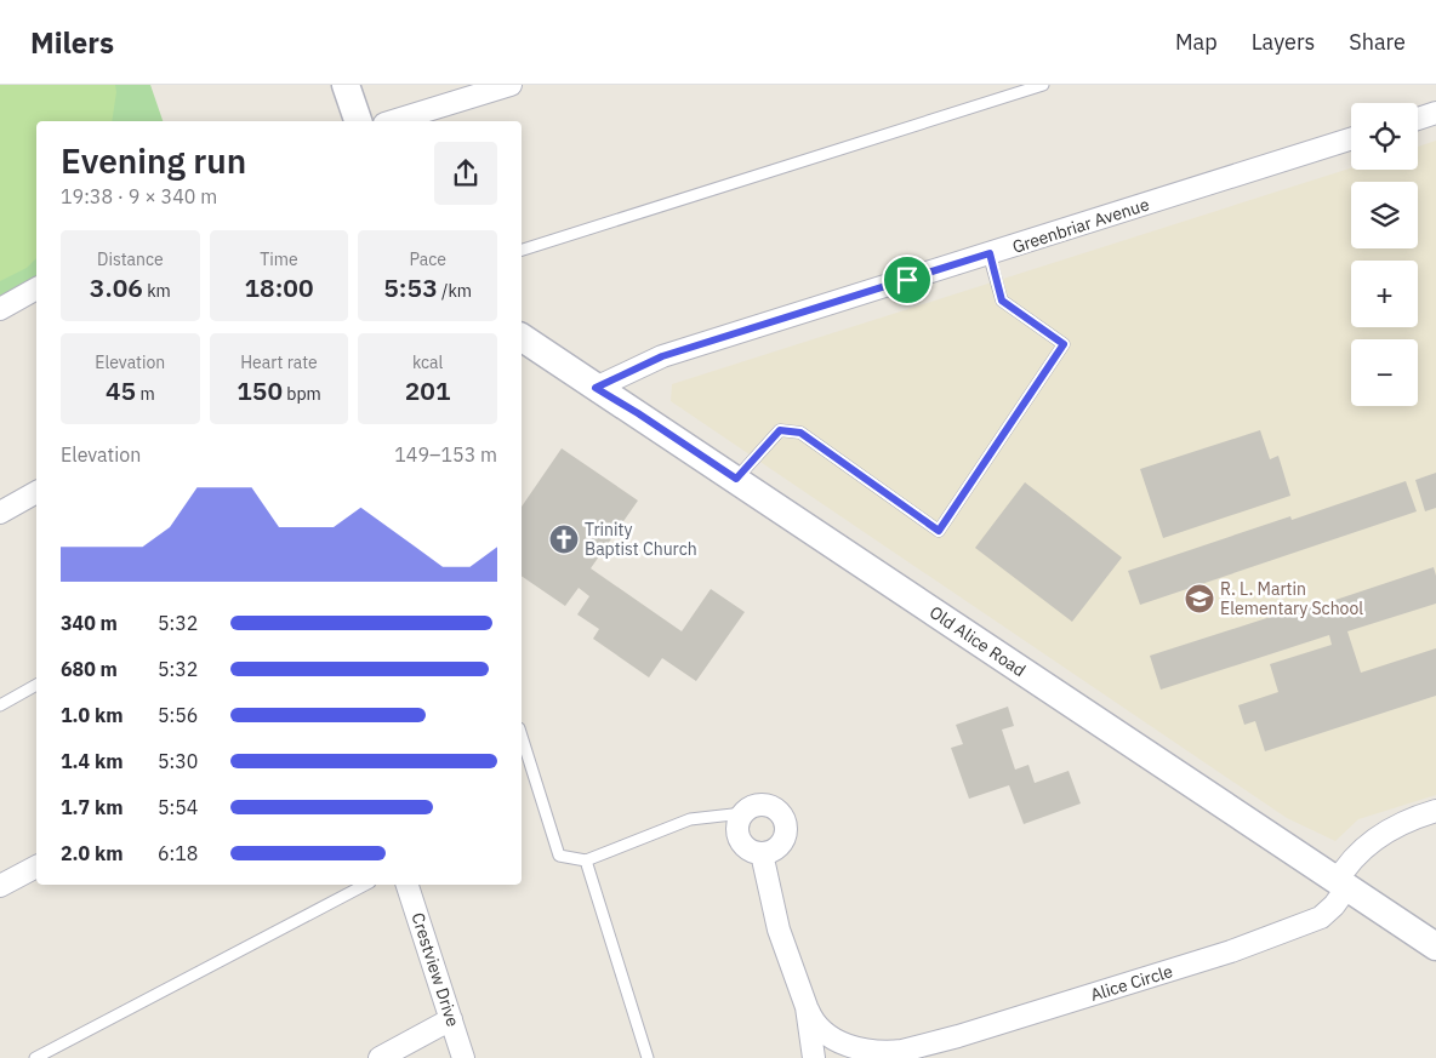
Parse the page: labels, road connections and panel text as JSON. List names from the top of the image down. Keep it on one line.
{"streets":{"street":["Greenbriar Avenue","Old Alice Road","Crestview Drive","Alice Circle"]},"crossings":[["Greenbriar Avenue","Old Alice Road"],["Old Alice Road","Alice Circle"]],"places":{"church":["Trinity Baptist Church"],"school or university":["R. L. Martin Elementary School"]},"page":{"header":"Milers","nav":["Map","Layers","Share"],"map_buttons":["+","−"],"heading":["Evening run","19:38 · 9 × 340 m"],"stats":[["Distance","3.06 km"],["Time","18:00"],["Pace","5:53 /km"],["Elevation","45 m"],["Heart rate","150 bpm"],["kcal","201"]],"chart":["Elevation","149–153 m"],"list":[{"name":"340 m","note":"5:32"},{"name":"680 m","note":"5:32"},{"name":"1.0 km","note":"5:56"},{"name":"1.4 km","note":"5:30"},{"name":"1.7 km","note":"5:54"},{"name":"2.0 km","note":"6:18"}]}}
